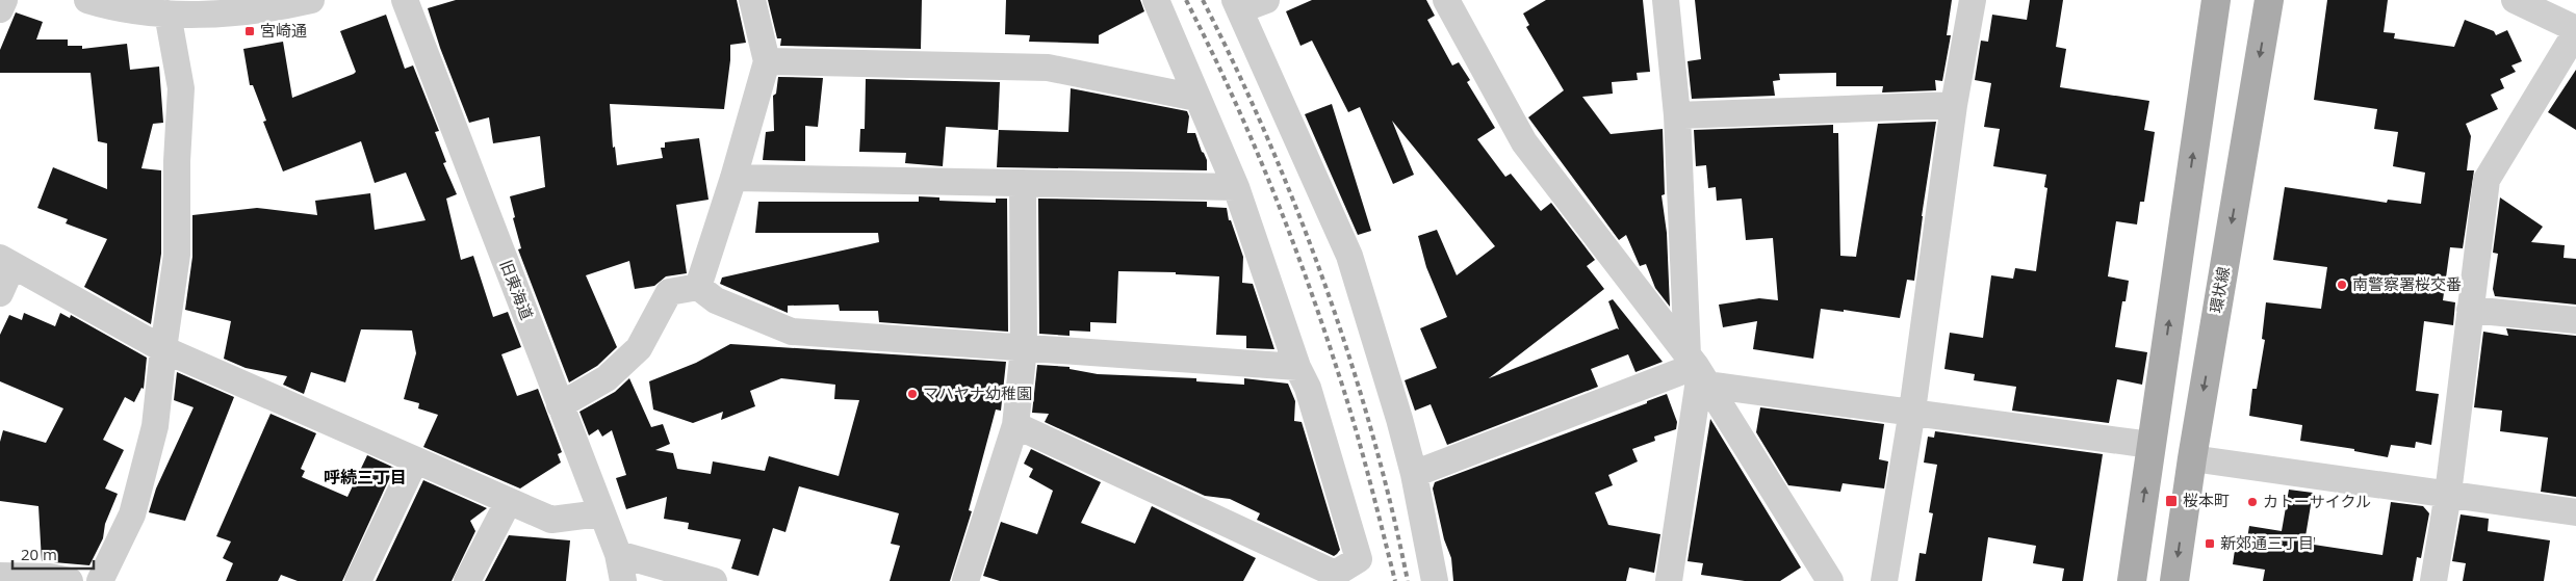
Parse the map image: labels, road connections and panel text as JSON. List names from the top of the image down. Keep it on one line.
{"streets":{"main road":["環状線"],"street":["旧東海道"]},"districts":["呼続三丁目"],"places":{"transit":["宮崎通","桜本町","新郊通三丁目"],"other":["南警察署桜交番","マハヤナ幼稚園","カトーサイクル"]},"scale_bar":"20 m"}
